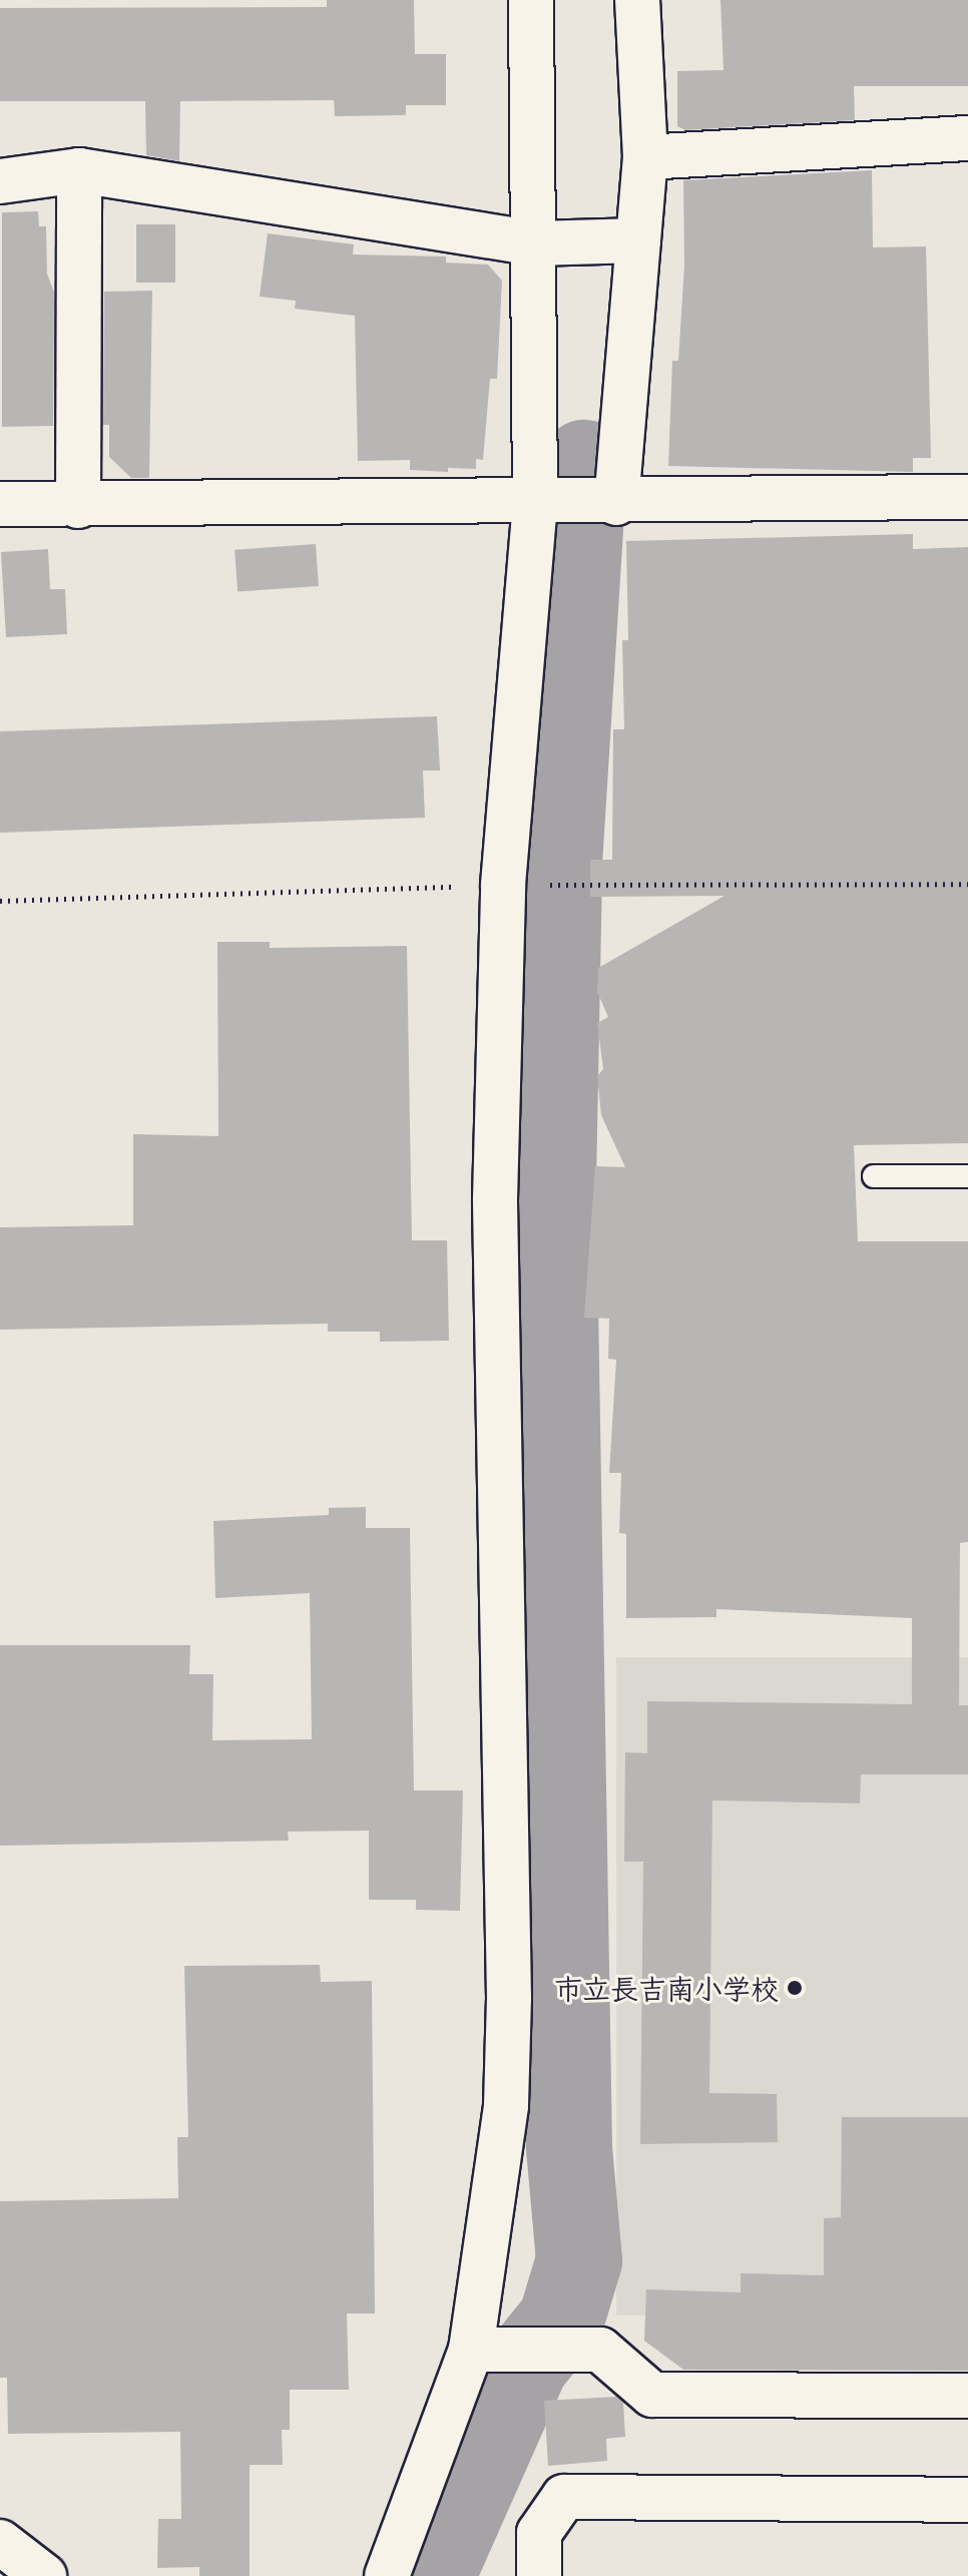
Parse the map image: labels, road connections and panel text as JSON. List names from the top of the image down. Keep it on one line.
{"places":["市立長吉南小学校"]}
